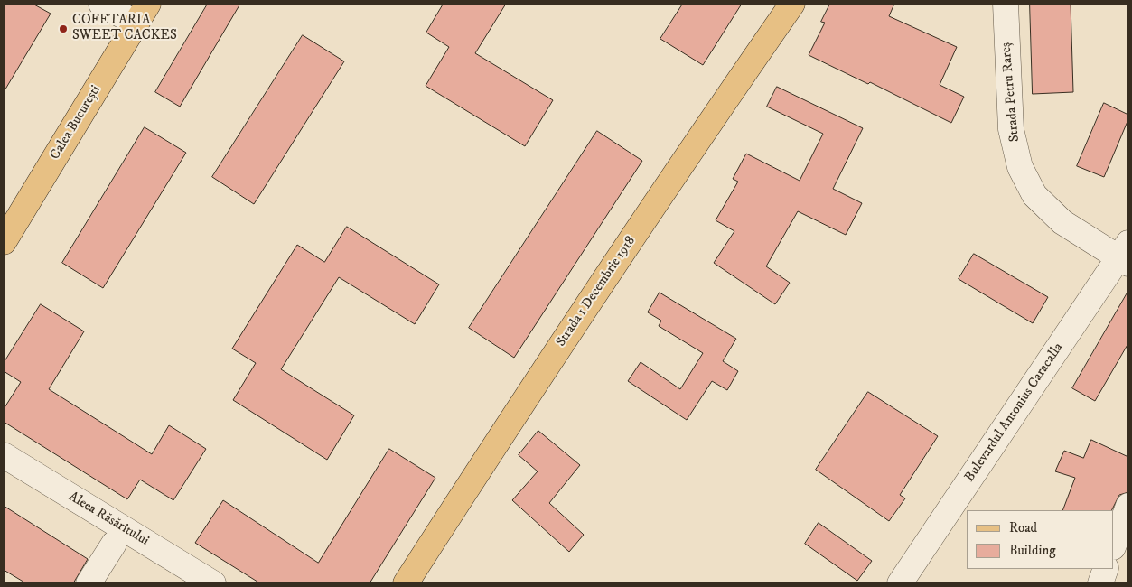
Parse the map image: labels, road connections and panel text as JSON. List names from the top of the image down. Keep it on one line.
{"streets":{"main road":["Calea București","Strada 1 Decembrie 1918"],"street":["Strada Petru Rareș","Bulevardul Antonius Caracalla","Aleea Răsăritului"]},"crossings":[["Strada Petru Rareș","Bulevardul Antonius Caracalla"]],"places":["COFETARIA SWEET CACKES"],"legend":["Road","Building"]}
